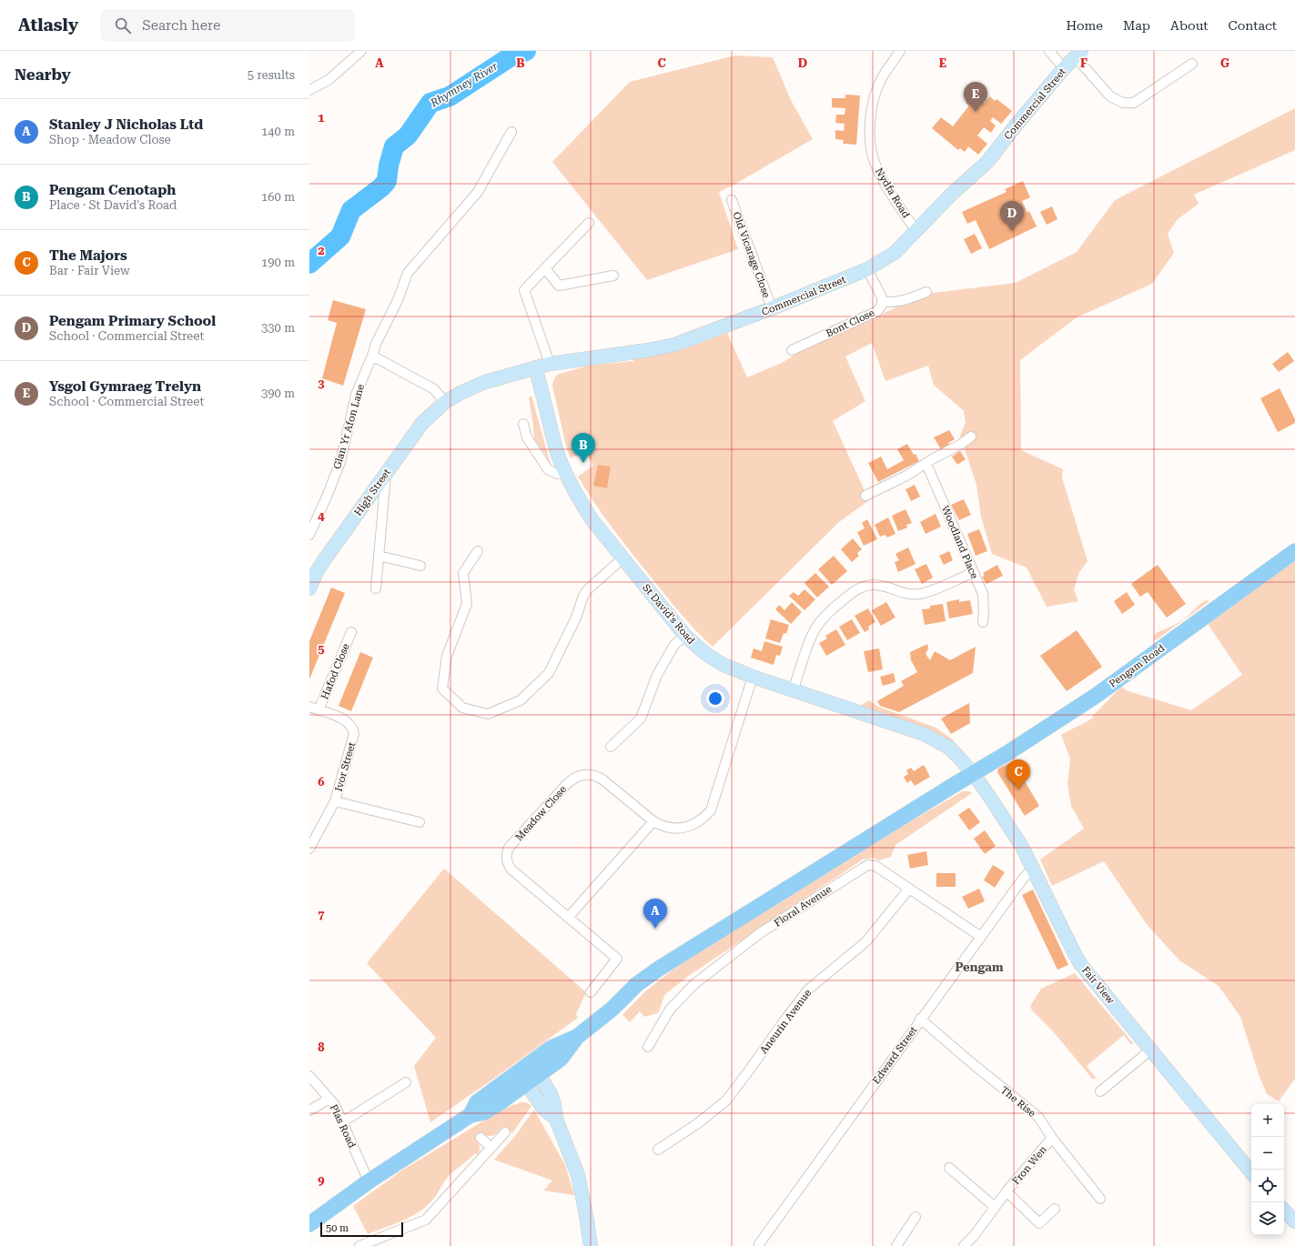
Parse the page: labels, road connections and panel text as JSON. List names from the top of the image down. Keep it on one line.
{"streets":{"main road":["Commercial Street","High Street","St David's Road","Pengam Road","Fair View"],"street":["Nydfa Road","Old Vicarage Close","Bont Close","Glan Yr Afon Lane","Woodland Place","Hafod Close","Ivor Street","Meadow Close","Floral Avenue","Aneurin Avenue","Edward Street","The Rise","Plas Road","Fron Wen"]},"crossings":[["Commercial Street","Nydfa Road"],["Commercial Street","Old Vicarage Close"],["Commercial Street","High Street"],["Commercial Street","St David's Road"],["St David's Road","Pengam Road"],["St David's Road","Meadow Close"],["St David's Road","Fair View"],["Pengam Road","Fair View"],["Pengam Road","Plas Road"],["Hafod Close","Ivor Street"],["Floral Avenue","Aneurin Avenue"],["Floral Avenue","Edward Street"],["Fair View","Edward Street"],["Edward Street","The Rise"],["The Rise","Fron Wen"]],"districts":["Pengam"],"water":["Rhymney River"],"scale_bar":"50 m","page":{"header":"Atlasly","search":"Search here","nav":["Home","Map","About","Contact"],"heading":["Nearby","5 results"],"pins":["E","D","B","C","A"],"list":[{"mark":"A","name":"Stanley J Nicholas Ltd","note":"Shop · Meadow Close","value":"140 m"},{"mark":"B","name":"Pengam Cenotaph","note":"Place · St David's Road","value":"160 m"},{"mark":"C","name":"The Majors","note":"Bar · Fair View","value":"190 m"},{"mark":"D","name":"Pengam Primary School","note":"School · Commercial Street","value":"330 m"},{"mark":"E","name":"Ysgol Gymraeg Trelyn","note":"School · Commercial Street","value":"390 m"}],"map_buttons":["+","−"],"scale":"50 m"},"grid":{"columns":["A","B","C","D","E","F","G"],"rows":["1","2","3","4","5","6","7","8","9"]}}
